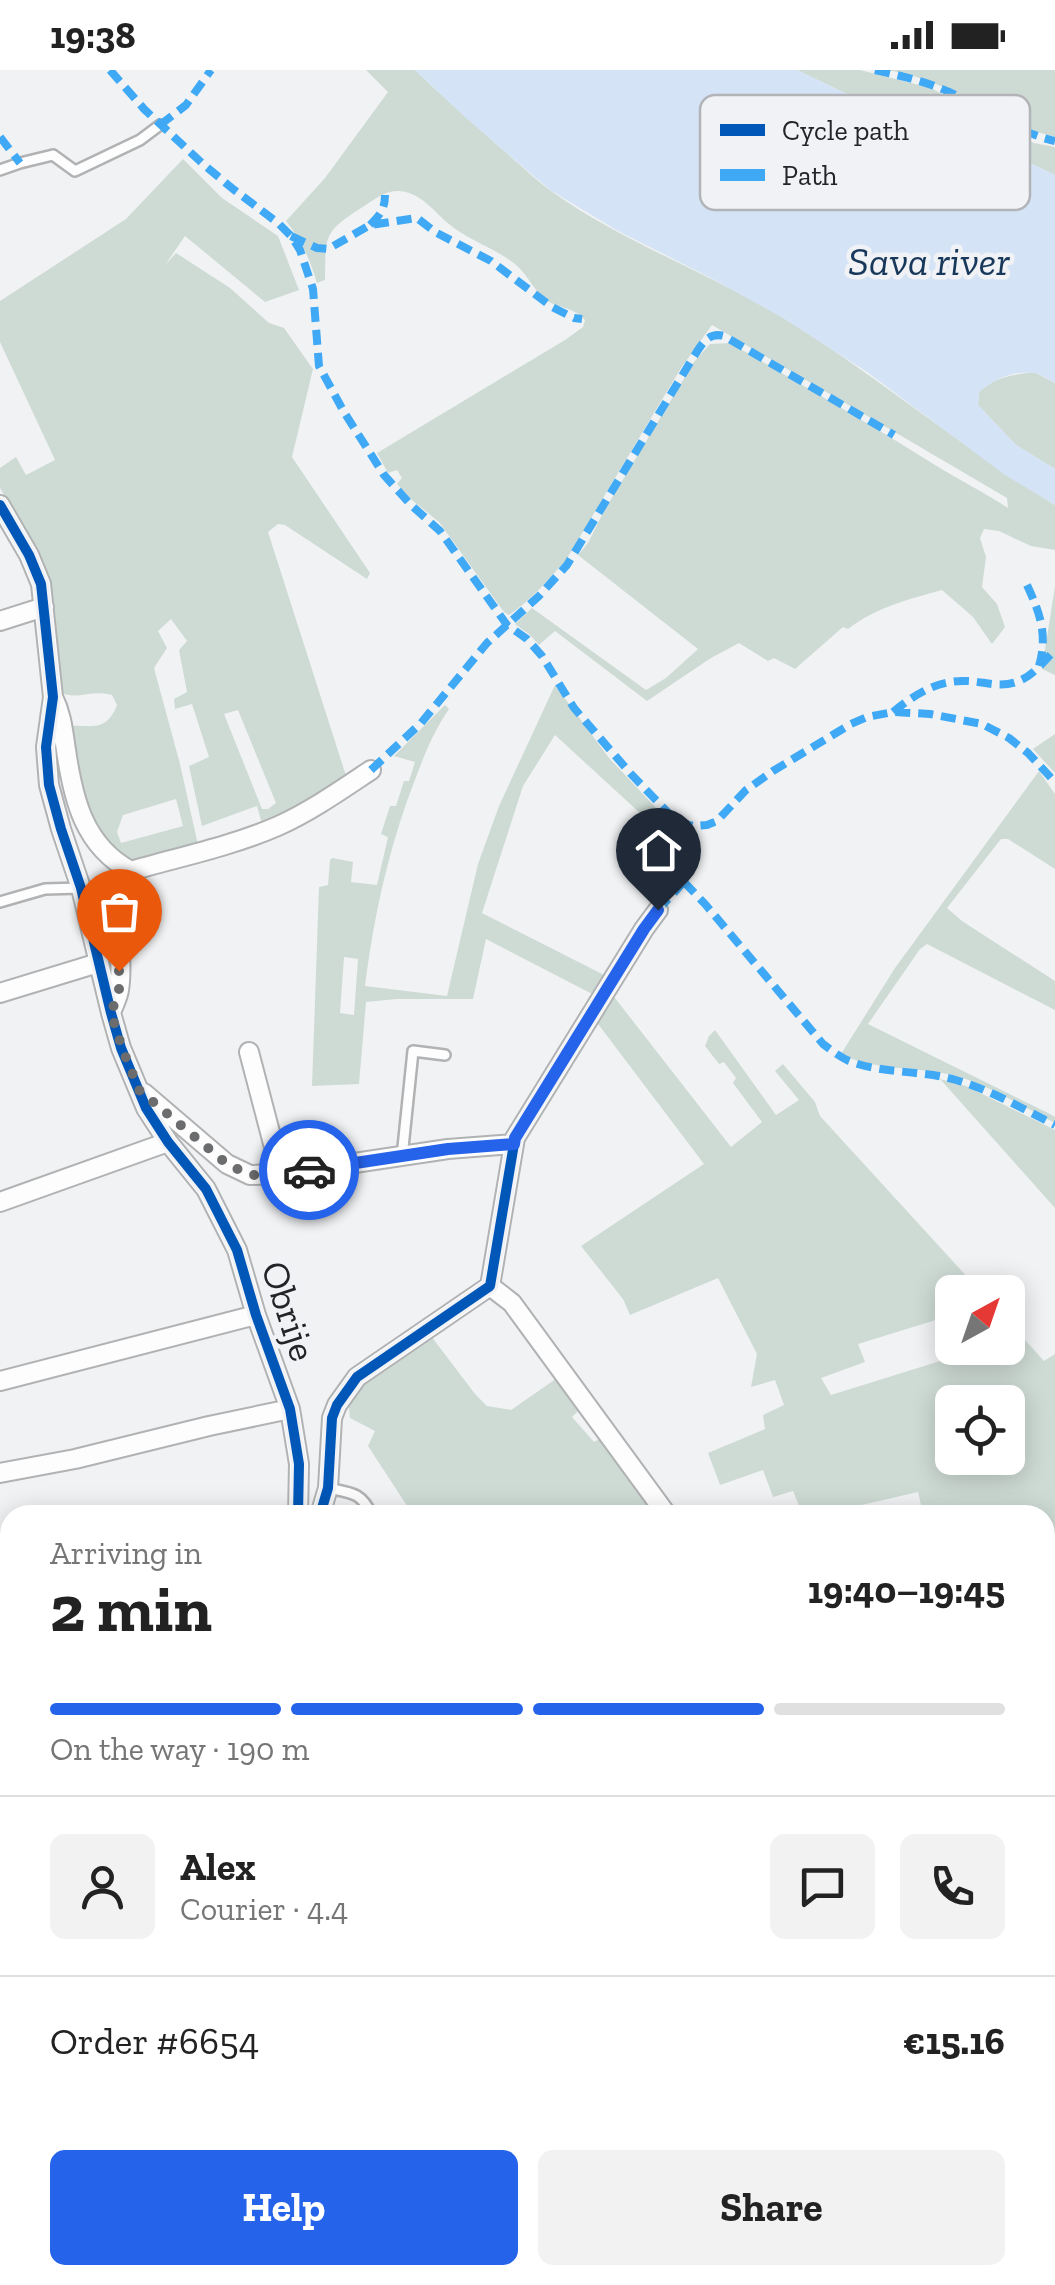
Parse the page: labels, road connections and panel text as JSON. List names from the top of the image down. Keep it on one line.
{"streets":{"street":["Obrije"]},"water":["Sava river"],"legend":["Cycle path","Path"],"north":"top right","page":{"status":"19:38","heading":["2 min","Arriving in","19:40–19:45"],"panel":["Alex","Courier · 4.4","Order #6654","€15.16"],"bar":"On the way · 190 m","buttons":["Help","Share"]}}
